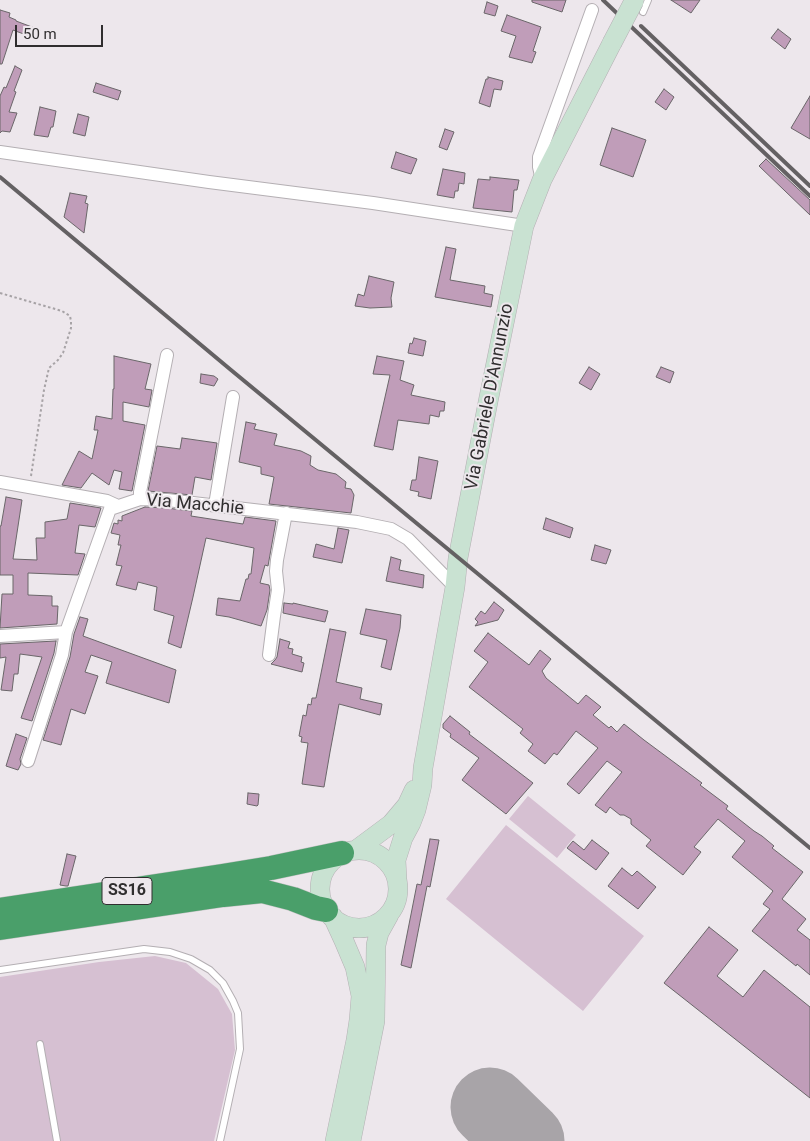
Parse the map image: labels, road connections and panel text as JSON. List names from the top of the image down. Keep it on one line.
{"streets":{"highway":["SS16"],"street":["Via Gabriele D'Annunzio","Via Macchie"]},"crossings":[["Via Gabriele D'Annunzio","Via Macchie"]],"scale_bar":"50 m"}
